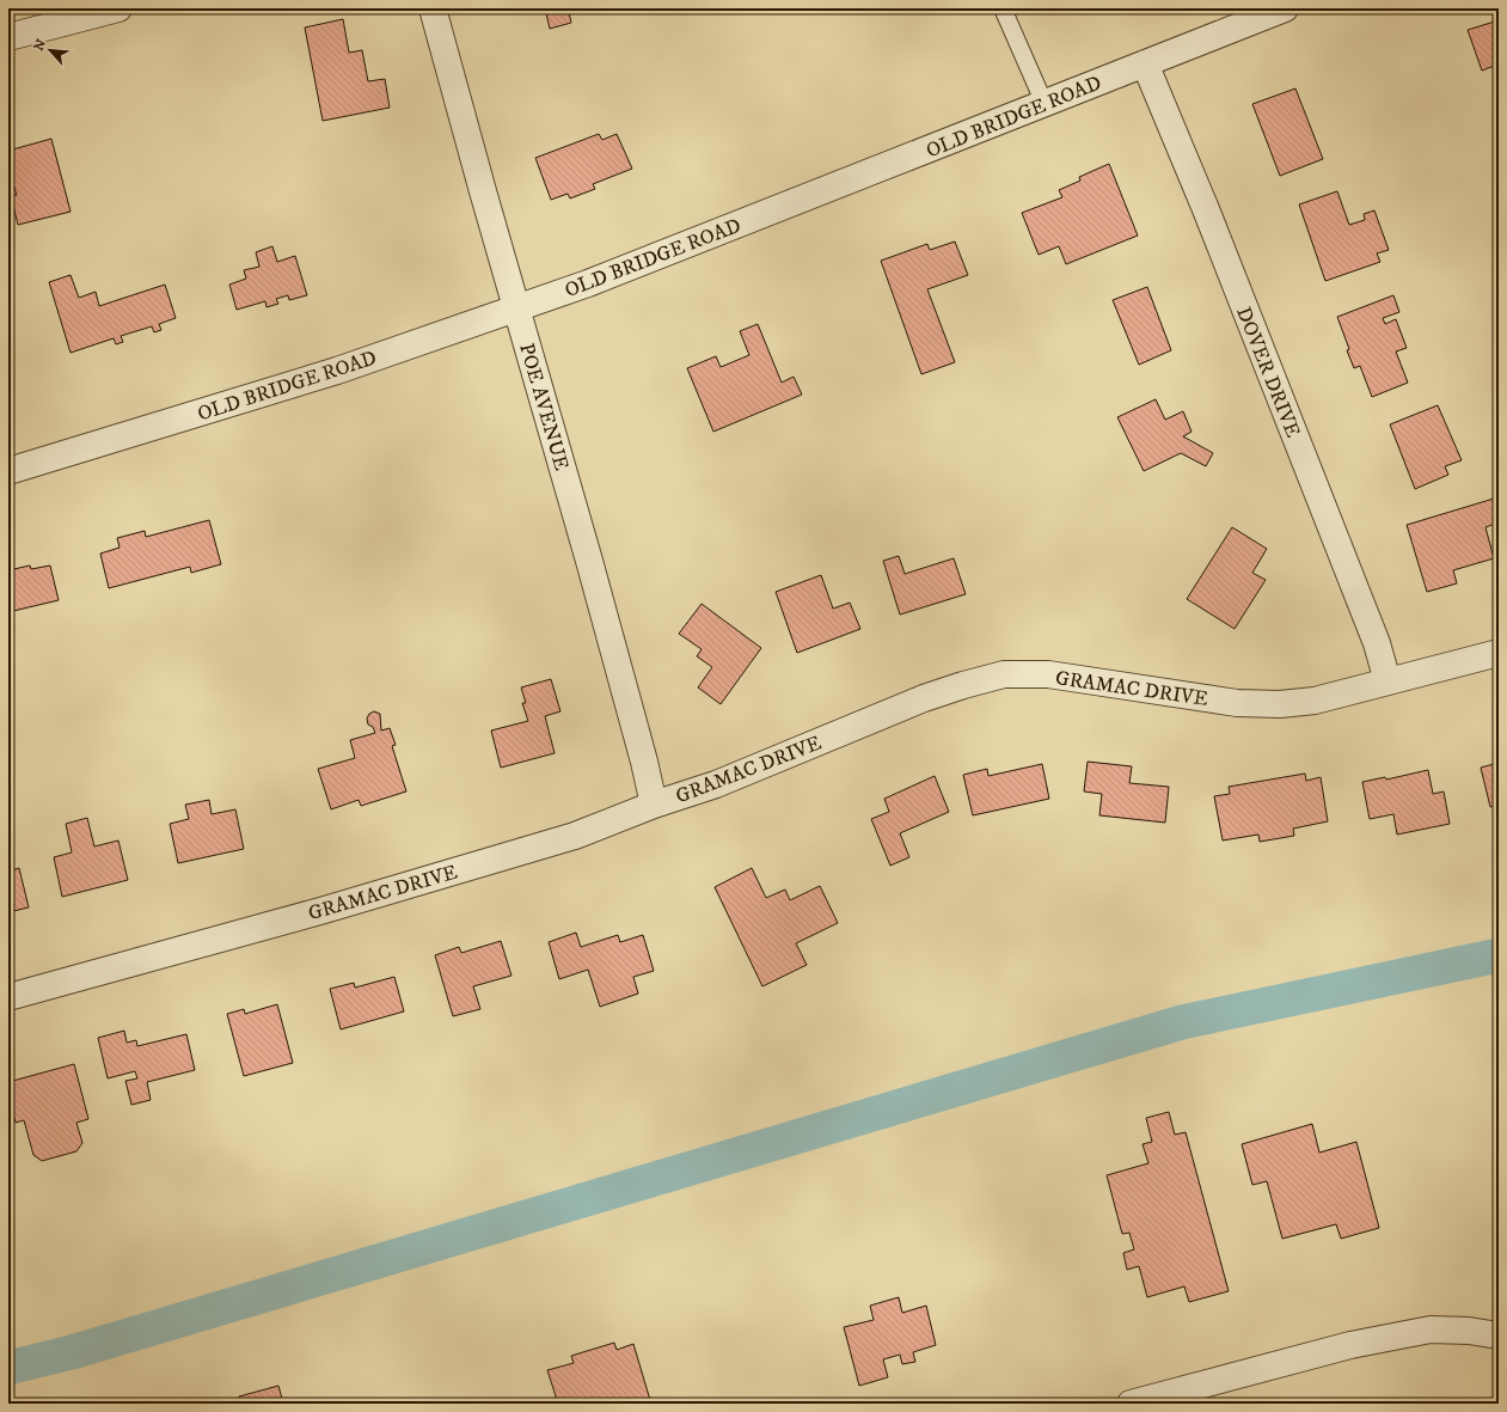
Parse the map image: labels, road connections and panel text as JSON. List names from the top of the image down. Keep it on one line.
{"streets":{"street":["OLD BRIDGE ROAD","DOVER DRIVE","POE AVENUE","GRAMAC DRIVE"]},"crossings":[["OLD BRIDGE ROAD","DOVER DRIVE"],["OLD BRIDGE ROAD","POE AVENUE"],["DOVER DRIVE","GRAMAC DRIVE"],["POE AVENUE","GRAMAC DRIVE"]],"north":"top left"}
